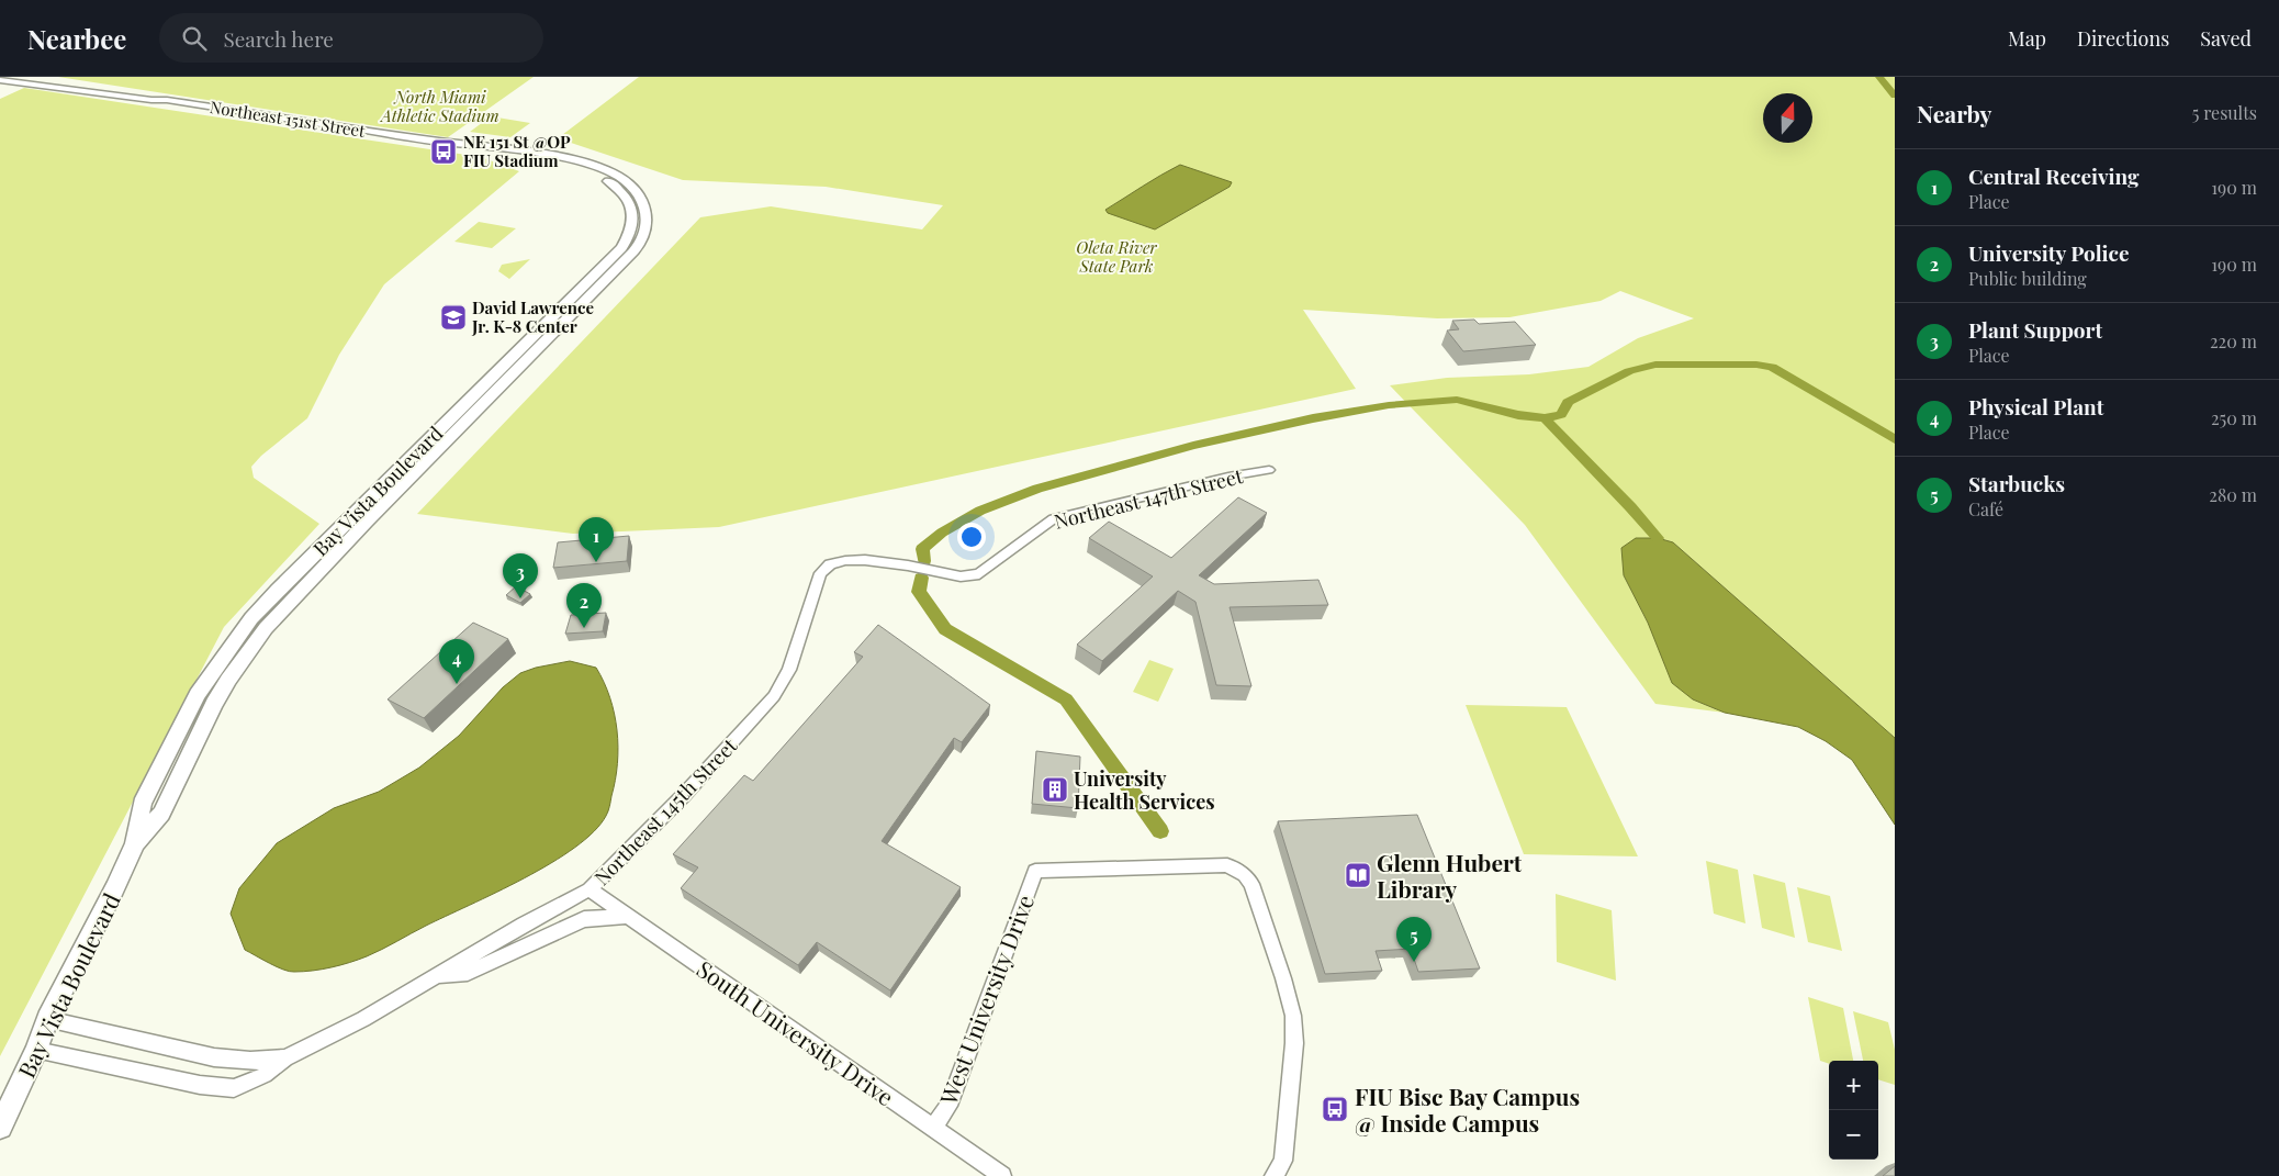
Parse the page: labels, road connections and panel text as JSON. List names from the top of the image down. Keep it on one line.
{"streets":{"street":["Northeast 151st Street","Bay Vista Boulevard","Northeast 147th Street","Northeast 145th Street","West University Drive","South University Drive"]},"crossings":[["Northeast 151st Street","Bay Vista Boulevard"],["Bay Vista Boulevard","Northeast 145th Street"],["Northeast 147th Street","Northeast 145th Street"],["Northeast 145th Street","South University Drive"],["West University Drive","South University Drive"]],"parks":["North Miami Athletic Stadium","Oleta River State Park"],"places":{"bus stop":["NE 151 St @OP FIU Stadium","FIU Bisc Bay Campus @ Inside Campus"],"school or university":["David Lawrence Jr. K-8 Center"],"building":["University Health Services"],"library":["Glenn Hubert Library"]},"north":"top","page":{"header":"Nearbee","search":"Search here","nav":["Map","Directions","Saved"],"heading":["Nearby","5 results"],"list":[{"mark":"1","name":"Central Receiving","note":"Place","value":"190 m"},{"mark":"2","name":"University Police","note":"Public building","value":"190 m"},{"mark":"3","name":"Plant Support","note":"Place","value":"220 m"},{"mark":"4","name":"Physical Plant","note":"Place","value":"250 m"},{"mark":"5","name":"Starbucks","note":"Café","value":"280 m"}],"pins":["1","3","2","4","5"],"map_buttons":["+","−"]}}
